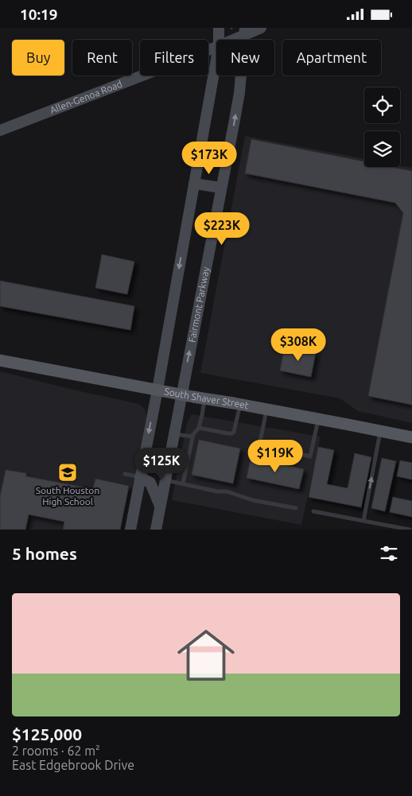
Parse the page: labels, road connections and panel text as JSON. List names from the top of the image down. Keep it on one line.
{"streets":{"main road":["Allen-Genoa Road","Fairmont Parkway","South Shaver Street"]},"crossings":[["Allen-Genoa Road","Fairmont Parkway"],["Fairmont Parkway","South Shaver Street"]],"places":{"school or university":["South Houston High School"]},"page":{"status":"10:19","chip":["Buy","Rent","Filters","New","Apartment"],"price":["$173K","$223K","$308K","$119K","$125K"],"heading":"5 homes","list":[{"name":"$125,000","note":"2 rooms · 62 m² · East Edgebrook Drive"}]}}
